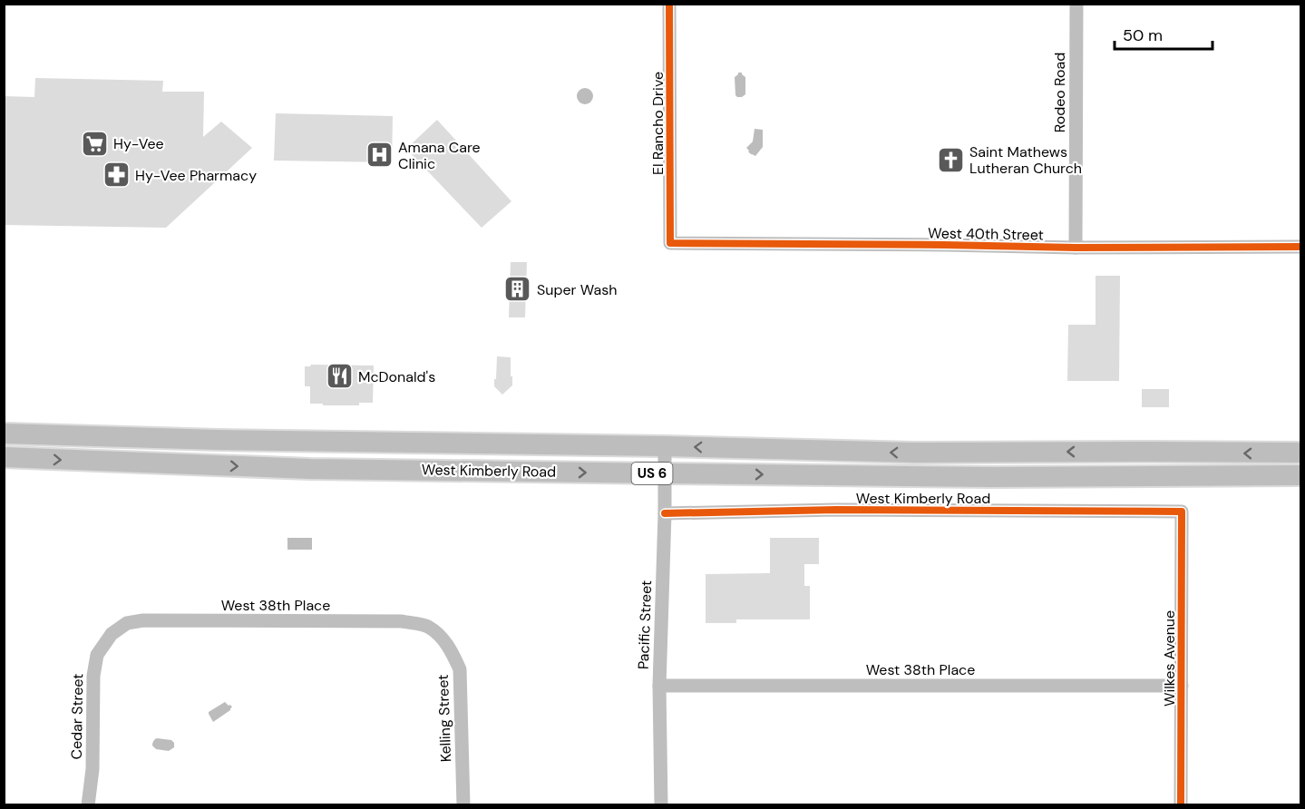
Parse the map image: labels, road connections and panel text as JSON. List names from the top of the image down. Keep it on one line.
{"streets":{"main road":["West Kimberly Road","US 6"],"street":["Rodeo Road","El Rancho Drive","West 40th Street","West 38th Place","Pacific Street","Wilkes Avenue","Cedar Street","Kelling Street"]},"crossings":[["Rodeo Road","West 40th Street"],["El Rancho Drive","West 40th Street"],["West Kimberly Road","Pacific Street"],["West Kimberly Road","Wilkes Avenue"],["West 38th Place","Pacific Street"],["West 38th Place","Wilkes Avenue"],["West 38th Place","Cedar Street"],["West 38th Place","Kelling Street"]],"places":{"supermarket":["Hy-Vee"],"hospital":["Amana Care Clinic"],"church":["Saint Mathews Lutheran Church"],"pharmacy":["Hy-Vee Pharmacy"],"building":["Super Wash"],"restaurant":["McDonald's"]},"scale_bar":"50 m"}
